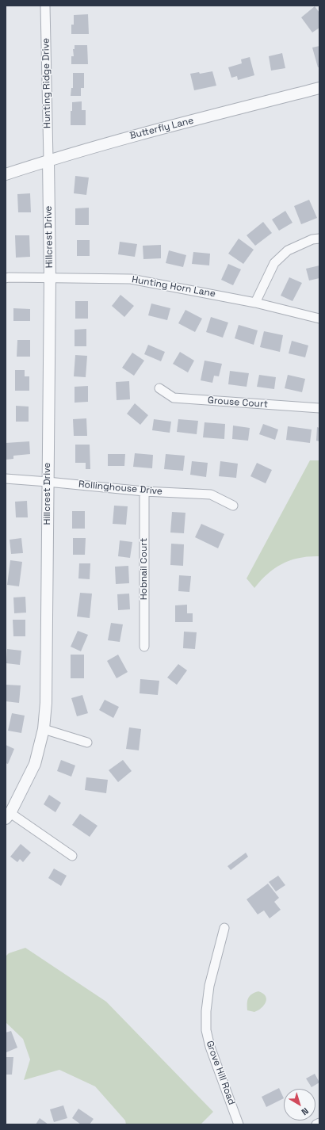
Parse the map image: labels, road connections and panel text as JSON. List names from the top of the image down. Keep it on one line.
{"streets":{"street":["Hunting Ridge Drive","Butterfly Lane","Hillcrest Drive","Hunting Horn Lane","Grouse Court","Rollinghouse Drive","Hobnail Court","Grove Hill Road"]},"crossings":[["Hunting Ridge Drive","Butterfly Lane"],["Hunting Ridge Drive","Hillcrest Drive"],["Butterfly Lane","Hillcrest Drive"],["Hillcrest Drive","Hunting Horn Lane"],["Hillcrest Drive","Rollinghouse Drive"],["Rollinghouse Drive","Hobnail Court"]],"north":"bottom right"}
